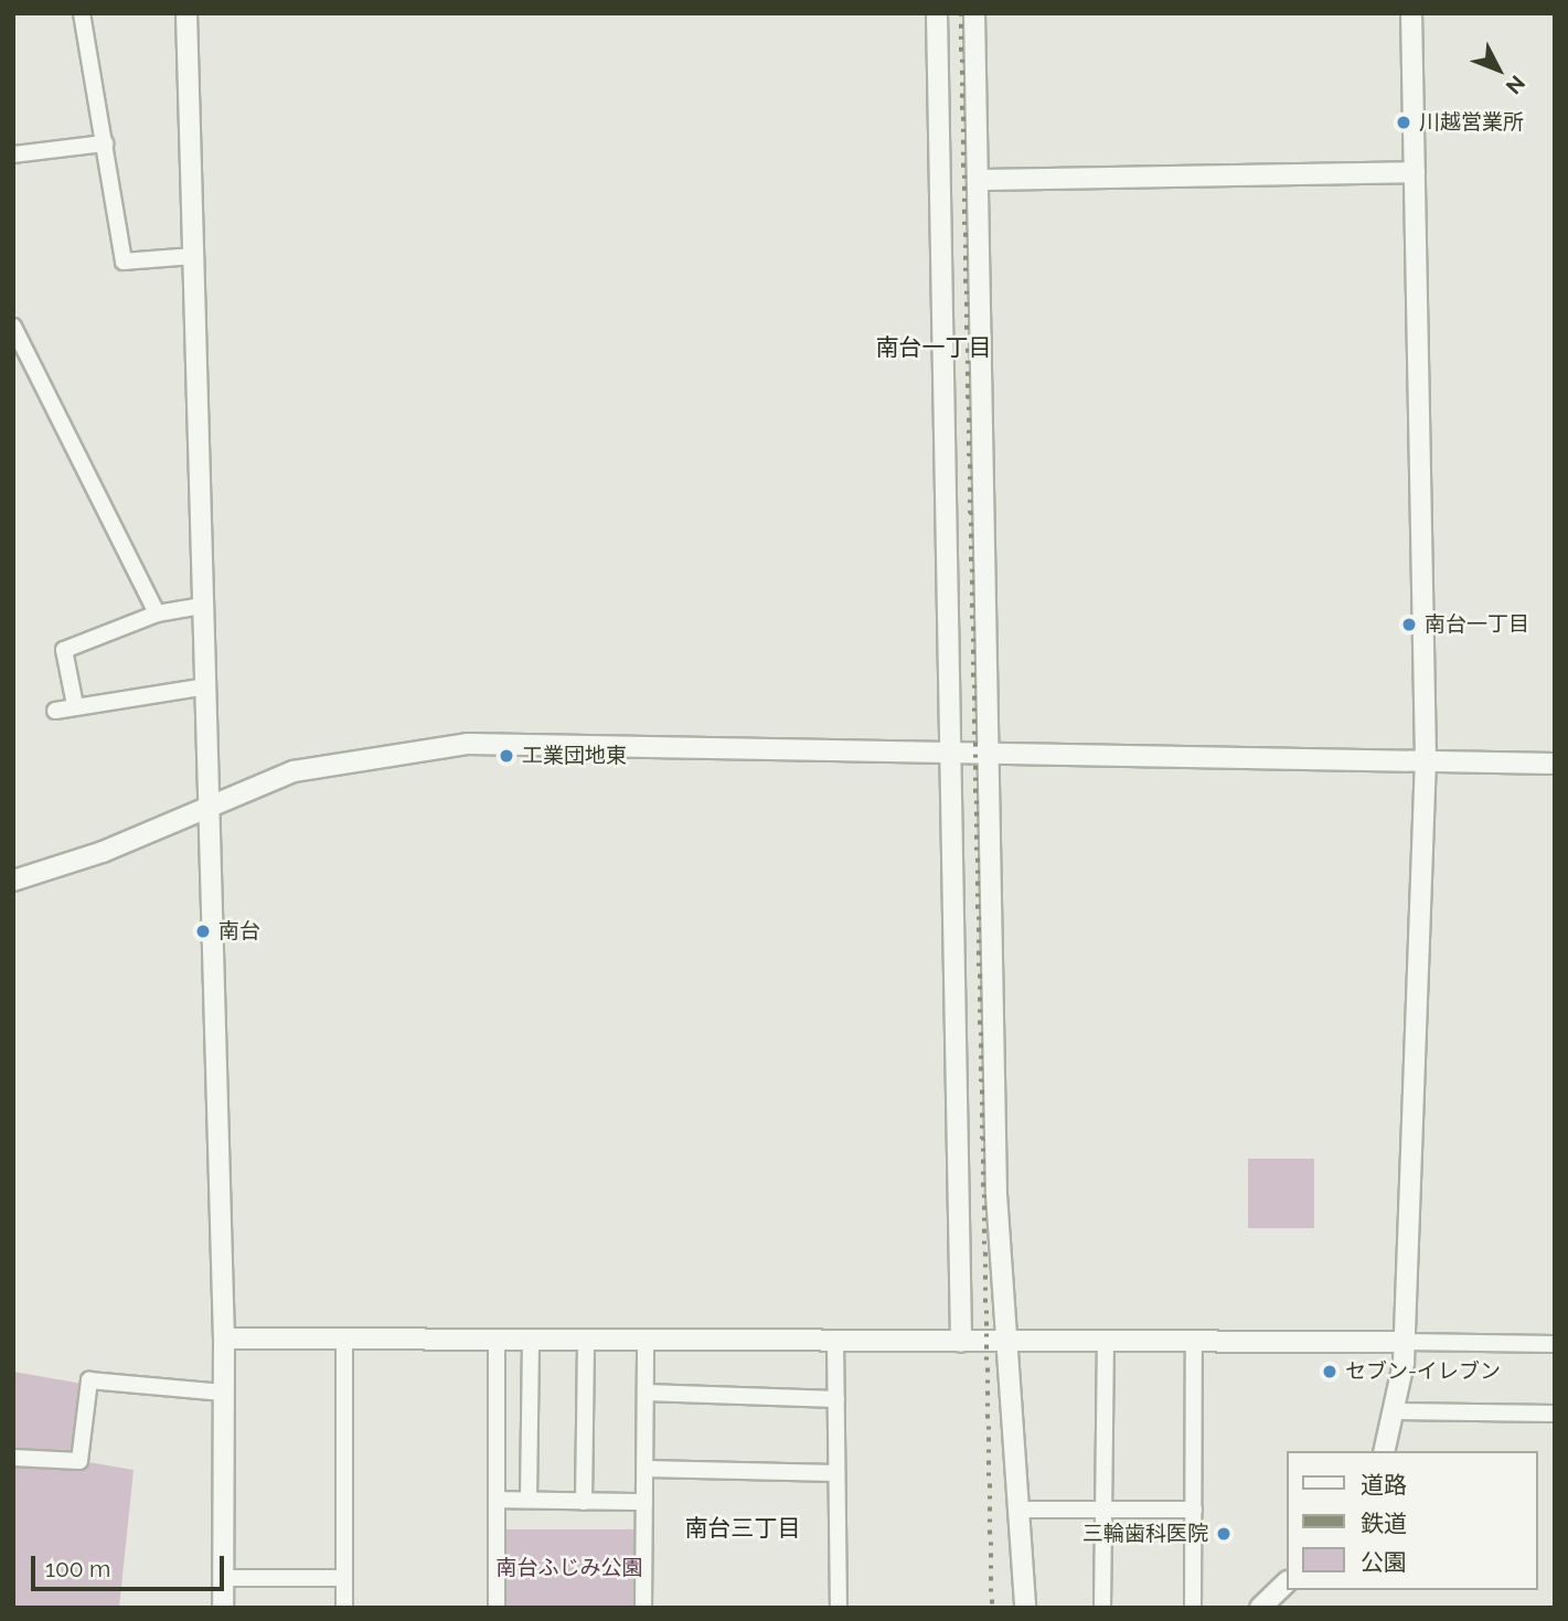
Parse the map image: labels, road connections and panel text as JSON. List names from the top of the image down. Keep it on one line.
{"districts":["南台一丁目","南台三丁目"],"parks":["南台ふじみ公園"],"places":["川越営業所","南台一丁目","工業団地東","南台","セブン-イレブン","三輪歯科医院"],"legend":["道路","鉄道","公園"],"scale_bar":"100 m","north":"bottom right"}
